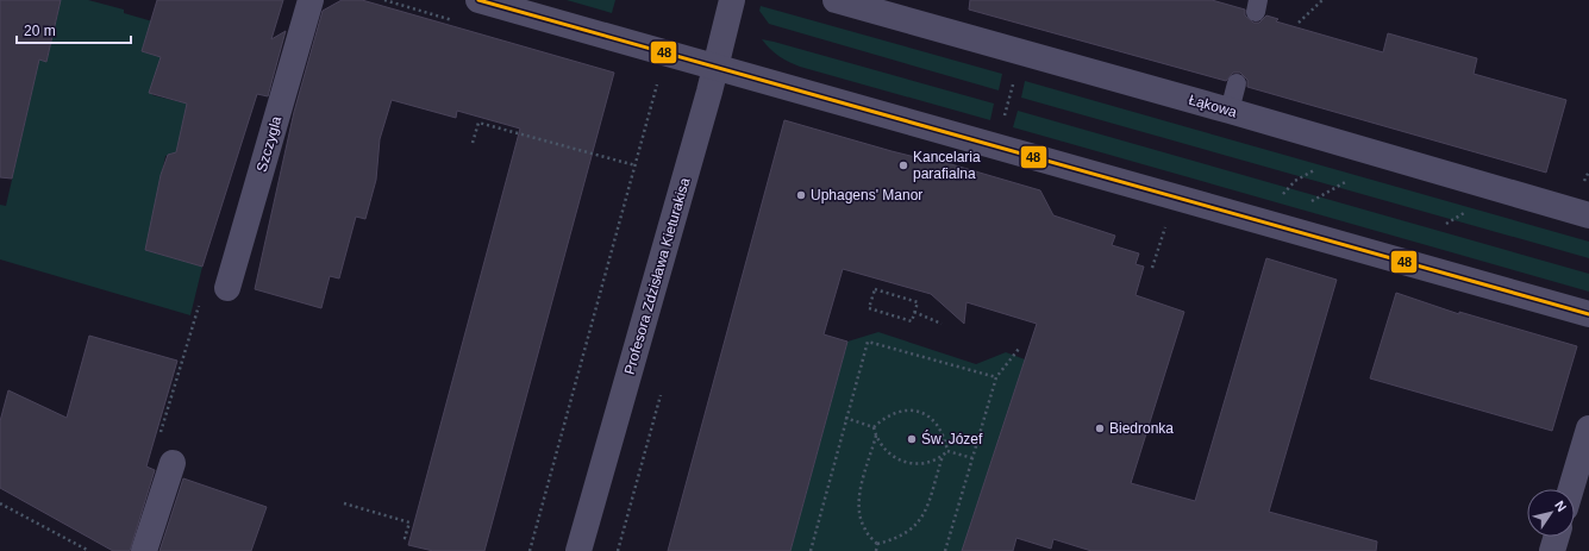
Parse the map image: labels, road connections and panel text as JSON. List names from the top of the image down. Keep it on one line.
{"streets":{"street":["Łąkowa","Szczygla","Profesora Zdzisława Kieturakisa"]},"places":["Kancelaria parafialna","Uphagens' Manor","Biedronka","Św. Józef"],"lines":["transit line 48"],"scale_bar":"20 m","north":"top right"}
